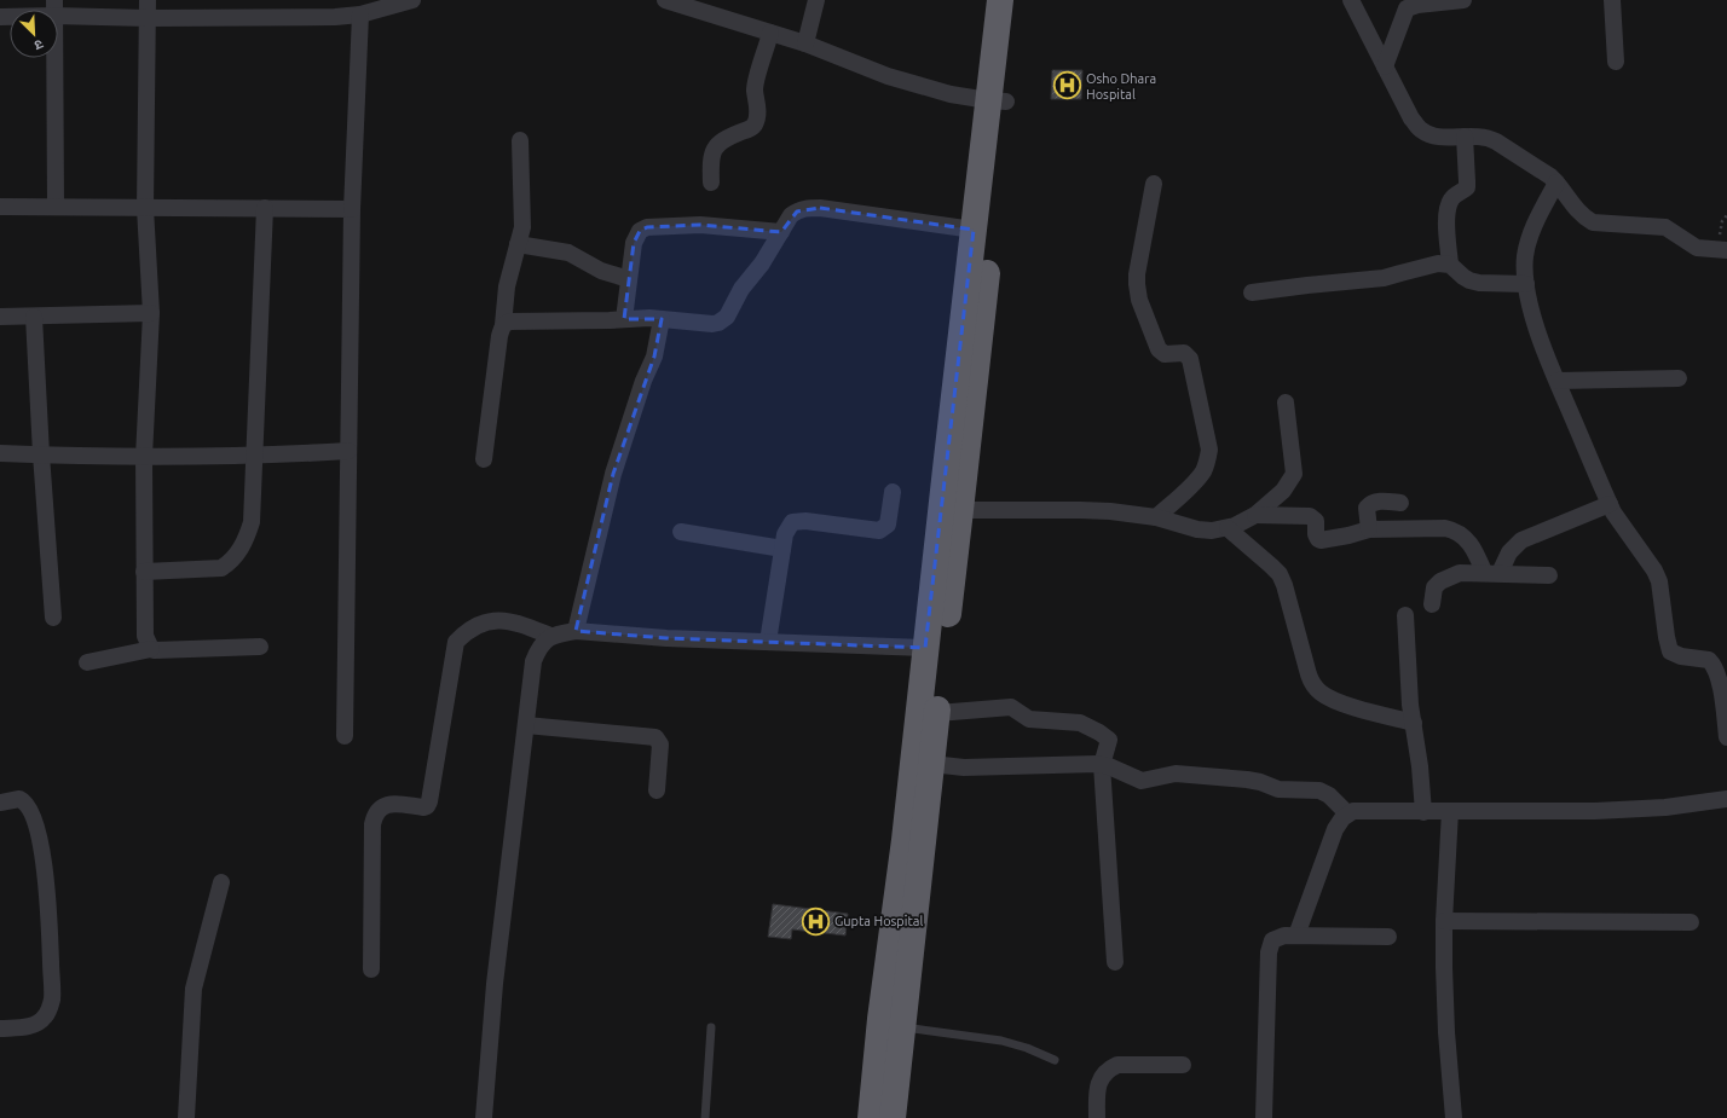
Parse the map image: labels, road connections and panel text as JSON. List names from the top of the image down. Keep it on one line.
{"places":{"hospital":["Osho Dhara Hospital","Gupta Hospital"]},"north":"bottom right"}
